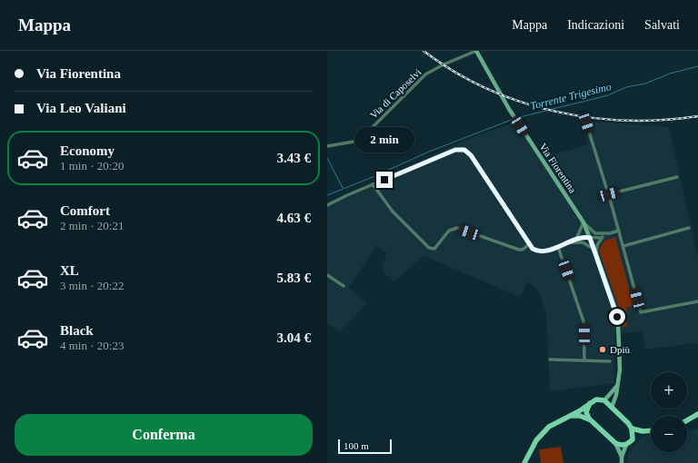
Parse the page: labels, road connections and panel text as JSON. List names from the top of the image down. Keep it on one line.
{"streets":{"street":["Via di Caposelvi","Via Fiorentina"]},"crossings":[["Via di Caposelvi","Via Fiorentina"]],"water":["Torrente Trigesimo"],"places":["Dpiù"],"scale_bar":"100 m","page":{"header":"Mappa","nav":["Mappa","Indicazioni","Salvati"],"banner":["Via Fiorentina","Via Leo Valiani"],"bubble":"2 min","list":[{"name":"Economy","note":"1 min · 20:20","value":"3.43 €"},{"name":"Comfort","note":"2 min · 20:21","value":"4.63 €"},{"name":"XL","note":"3 min · 20:22","value":"5.83 €"},{"name":"Black","note":"4 min · 20:23","value":"3.04 €"}],"map_buttons":["+","−"],"buttons":"Conferma","scale":"100 m"}}
